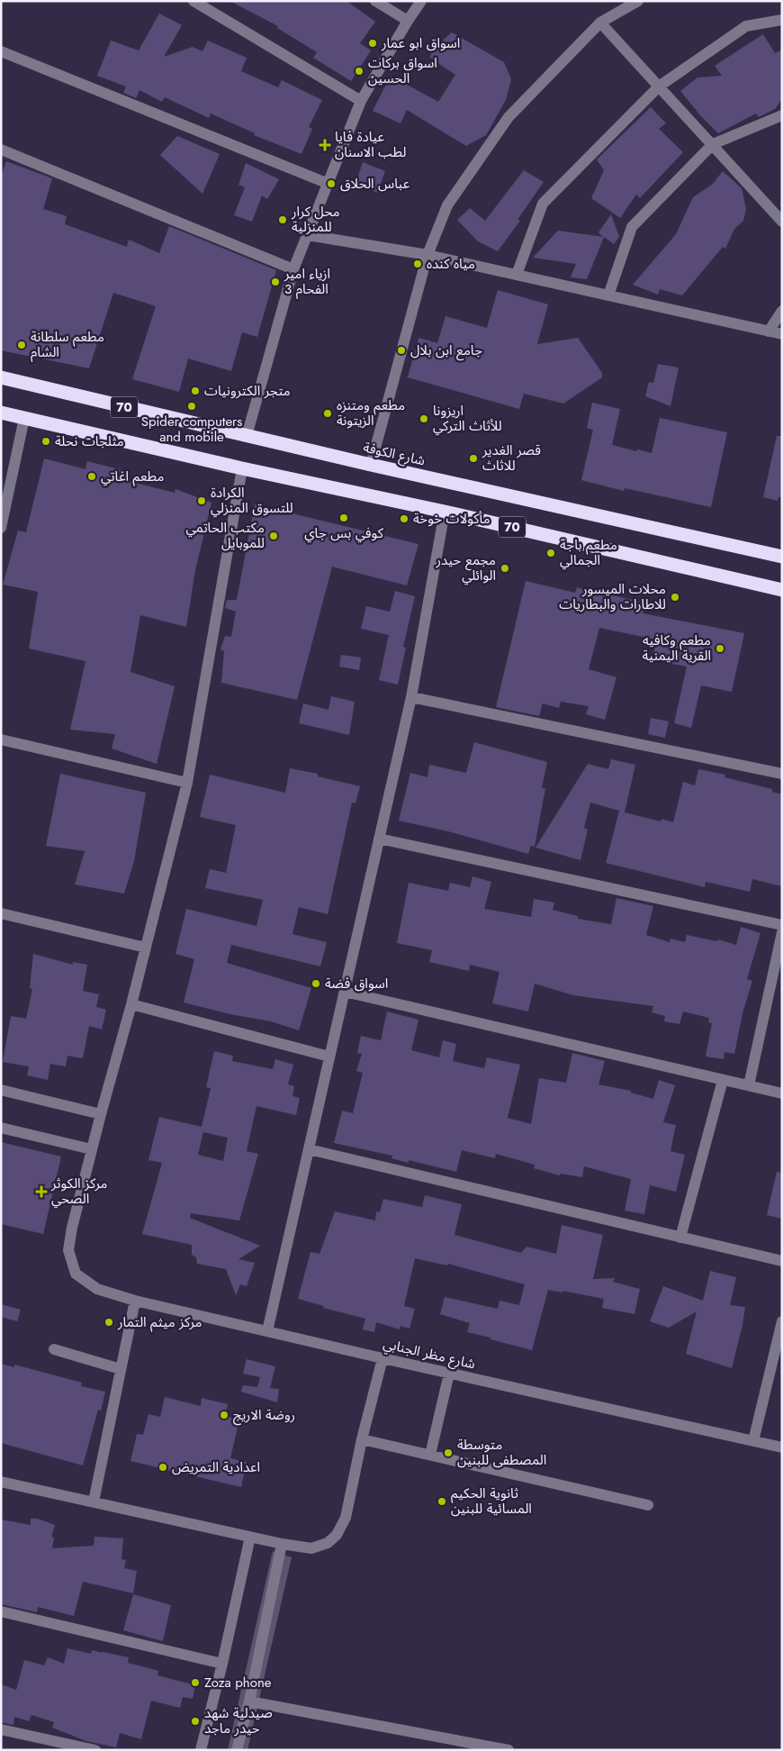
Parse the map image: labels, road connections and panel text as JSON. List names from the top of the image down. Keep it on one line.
{"streets":{"highway":["70","شارع الكوفة"],"street":["شارع مظر الجنابي"]},"places":{"other":["اسواق ابو عمار","اسواق بركات الحسين","عباس الحلاق","محل كرار للمنزلية","مياه كنده","ازياء امير الفحام 3","مطعم سلطانة الشام","جامع ابن بلال","متجر الكترونيات","Spider computers and mobile","مطعم ومتنزه الزيتونة","اريزونا للأثاث التركي","مثلجات نحلة","قصر الغدير للاثاث","مطعم اغاتي","الكرادة للتسوق المنزلي","كوفي بس جاي","مأكولات خوخة","مكتب الحاتمي للموبايل","مطعم باجة الجمالي","مجمع حيدر الوائلي","محلات الميسور للاطارات والبطاريات","مطعم وكافيه القرية اليمنية","اسواق فضة","مركز ميثم التمار","روضة الاريج","متوسطة المصطفى للبنين","اعدادية التمريض","ثانوية الحكيم المسائية للبنين","Zoza phone","صيدلية شهد حيدر ماجد"],"health":["عيادة فايا لطب الاسنان","مركز الكوثر الصحي"]}}
